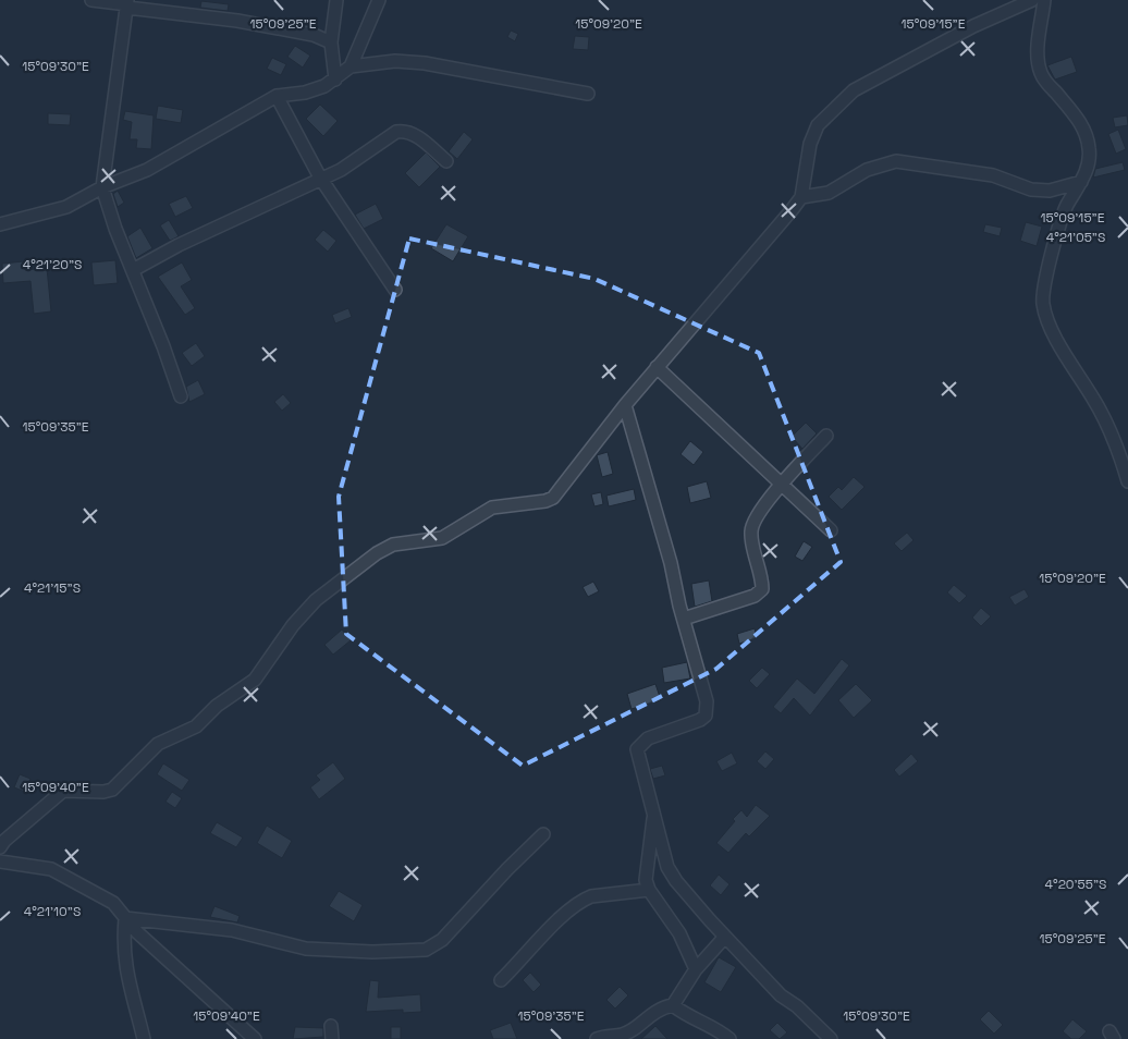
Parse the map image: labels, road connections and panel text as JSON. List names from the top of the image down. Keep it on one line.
{"coordinates":["15°09'25\"E","15°09'20\"E","15°09'15\"E","15°09'30\"E","4°21'05\"S","4°21'20\"S","15°09'35\"E","4°21'15\"S","15°09'40\"E","4°20'55\"S","4°21'10\"S"]}
